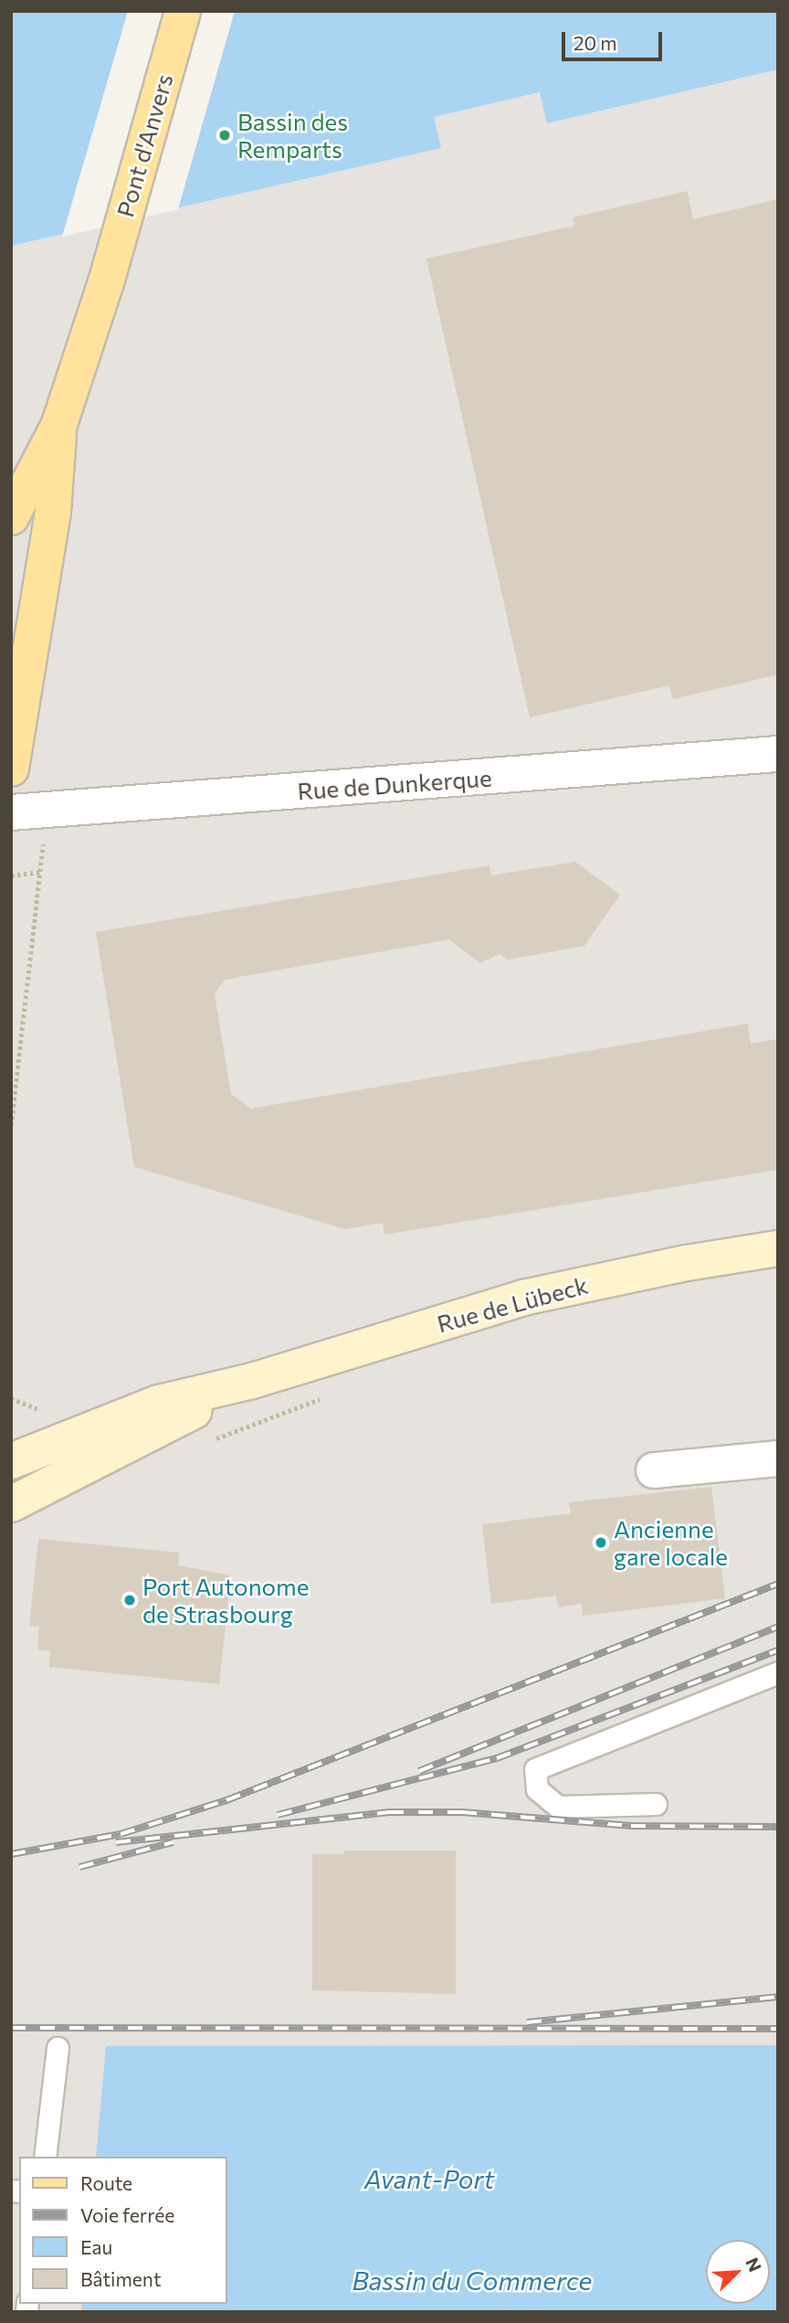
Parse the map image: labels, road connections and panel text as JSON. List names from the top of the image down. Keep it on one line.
{"streets":{"main road":["Pont d'Anvers","Rue de Lübeck"],"street":["Rue de Dunkerque"]},"water":["Avant-Port","Bassin du Commerce"],"places":["Bassin des Remparts","Ancienne gare locale","Port Autonome de Strasbourg"],"legend":["Route","Voie ferrée","Eau","Bâtiment"],"scale_bar":"20 m","north":"top right"}
